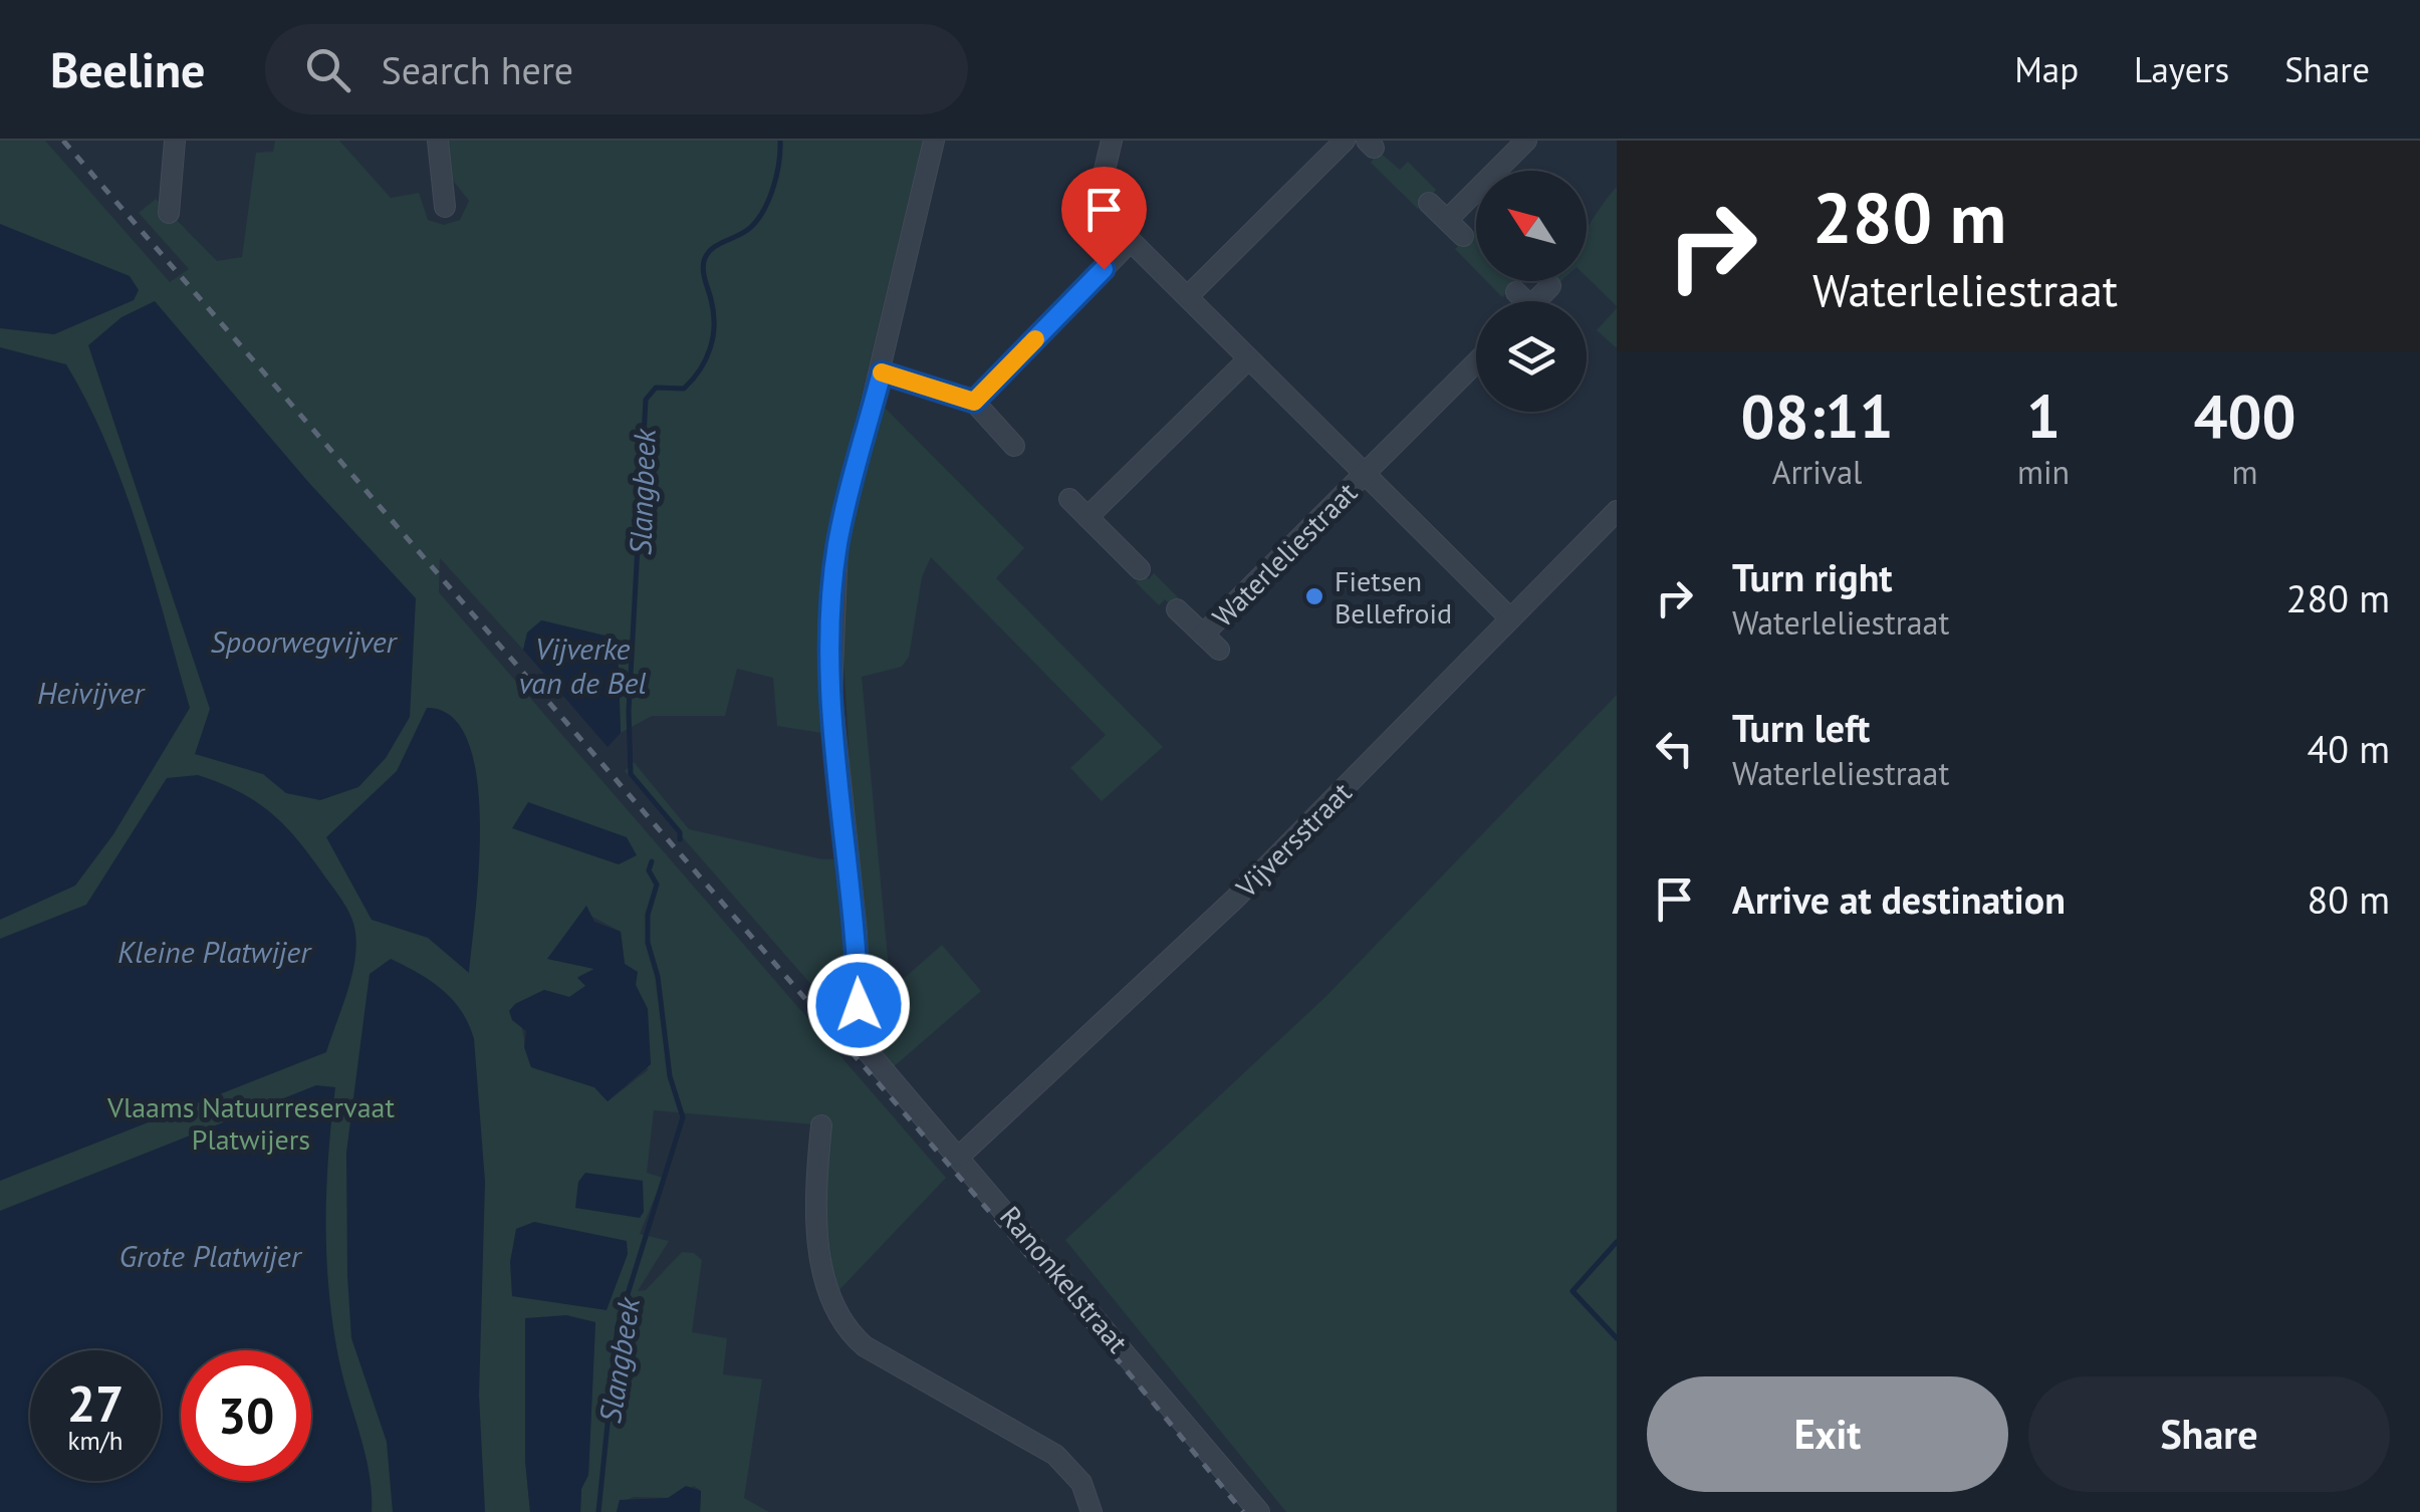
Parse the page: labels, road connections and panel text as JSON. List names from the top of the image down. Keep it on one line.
{"streets":{"street":["Waterleliestraat","Vijversstraat","Ranonkelstraat"]},"crossings":[["Waterleliestraat","Vijversstraat"],["Vijversstraat","Ranonkelstraat"]],"water":["Slangbeek","Spoorwegvijver","Vijverke van de Bel","Heivijver","Kleine Platwijer","Grote Platwijer"],"parks":["Vlaams Natuurreservaat Platwijers"],"places":["Fietsen Bellefroid"],"north":"top left","page":{"header":"Beeline","search":"Search here","nav":["Map","Layers","Share"],"turn":["280 m","Waterleliestraat"],"eta":["08:11","Arrival","1","min","400","m"],"list":[{"name":"Turn right","note":"Waterleliestraat","value":"280 m"},{"name":"Turn left","note":"Waterleliestraat","value":"40 m"},{"name":"Arrive at destination","value":"80 m"}],"speed":"27 km/h","limit":"30","buttons":["Exit","Share"]}}
